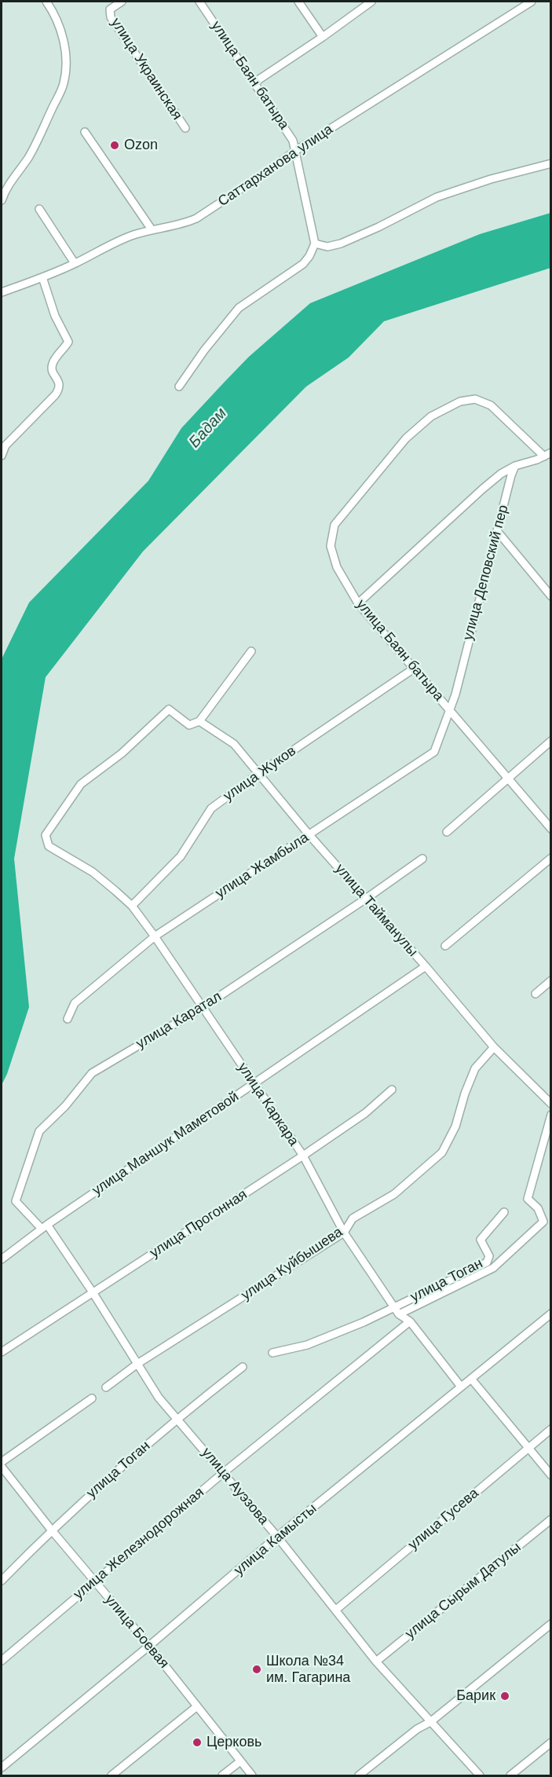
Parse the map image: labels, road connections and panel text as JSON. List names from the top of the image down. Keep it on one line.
{"streets":{"street":["улица Украинская","улица Баян батыра","Саттарханова улица","улица Деповский пер","улица Жуков","улица Жамбыла","улица Тайманулы","улица Каратал","улица Каркара","улица Маншук Маметовой","улица Прогонная","улица Куйбышева","улица Тоган","улица Ауэзова","улица Гусева","улица Камысты","улица Железнодорожная","улица Сырым Датулы","улица Боевая"]},"crossings":[["улица Баян батыра","Саттарханова улица"],["улица Баян батыра","улица Деповский пер"],["улица Баян батыра","улица Жуков"],["улица Баян батыра","улица Жамбыла"],["улица Деповский пер","улица Жамбыла"],["улица Жуков","улица Тайманулы"],["улица Жуков","улица Каркара"],["улица Жамбыла","улица Тайманулы"],["улица Жамбыла","улица Каркара"],["улица Тайманулы","улица Каратал"],["улица Тайманулы","улица Каркара"],["улица Тайманулы","улица Маншук Маметовой"],["улица Тайманулы","улица Куйбышева"],["улица Каратал","улица Каркара"],["улица Каратал","улица Маншук Маметовой"],["улица Каратал","улица Ауэзова"],["улица Каркара","улица Маншук Маметовой"],["улица Каркара","улица Прогонная"],["улица Каркара","улица Куйбышева"],["улица Каркара","улица Тоган"],["улица Каркара","улица Камысты"],["улица Каркара","улица Железнодорожная"],["улица Маншук Маметовой","улица Ауэзова"],["улица Прогонная","улица Ауэзова"],["улица Куйбышева","улица Ауэзова"],["улица Тоган","улица Ауэзова"],["улица Тоган","улица Боевая"],["улица Ауэзова","улица Гусева"],["улица Ауэзова","улица Камысты"],["улица Ауэзова","улица Железнодорожная"],["улица Ауэзова","улица Сырым Датулы"],["улица Камысты","улица Боевая"],["улица Железнодорожная","улица Боевая"]],"water":["Бадам"],"places":["Ozon","Школа №34 им. Гагарина","Барик","Церковь"]}
